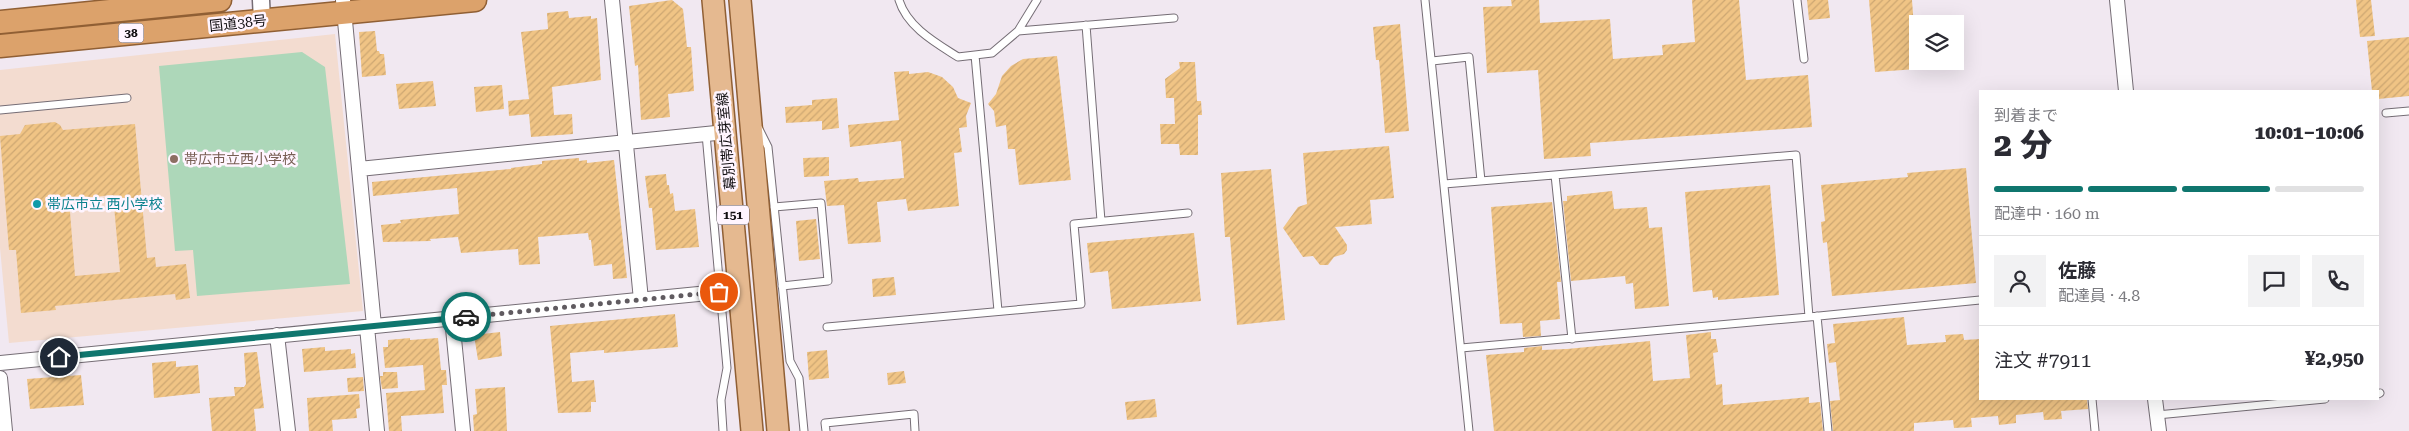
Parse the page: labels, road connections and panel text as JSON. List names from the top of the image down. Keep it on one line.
{"streets":{"highway":["国道38号","38"],"main road":["幕別帯広芽室線","151"]},"places":["帯広市立西小学校","帯広市立 西小学校"],"page":{"heading":["2 分","到着まで","10:01–10:06"],"panel":["佐藤","配達員 · 4.8","注文 #7911","¥2,950"],"bar":"配達中 · 160 m"}}
